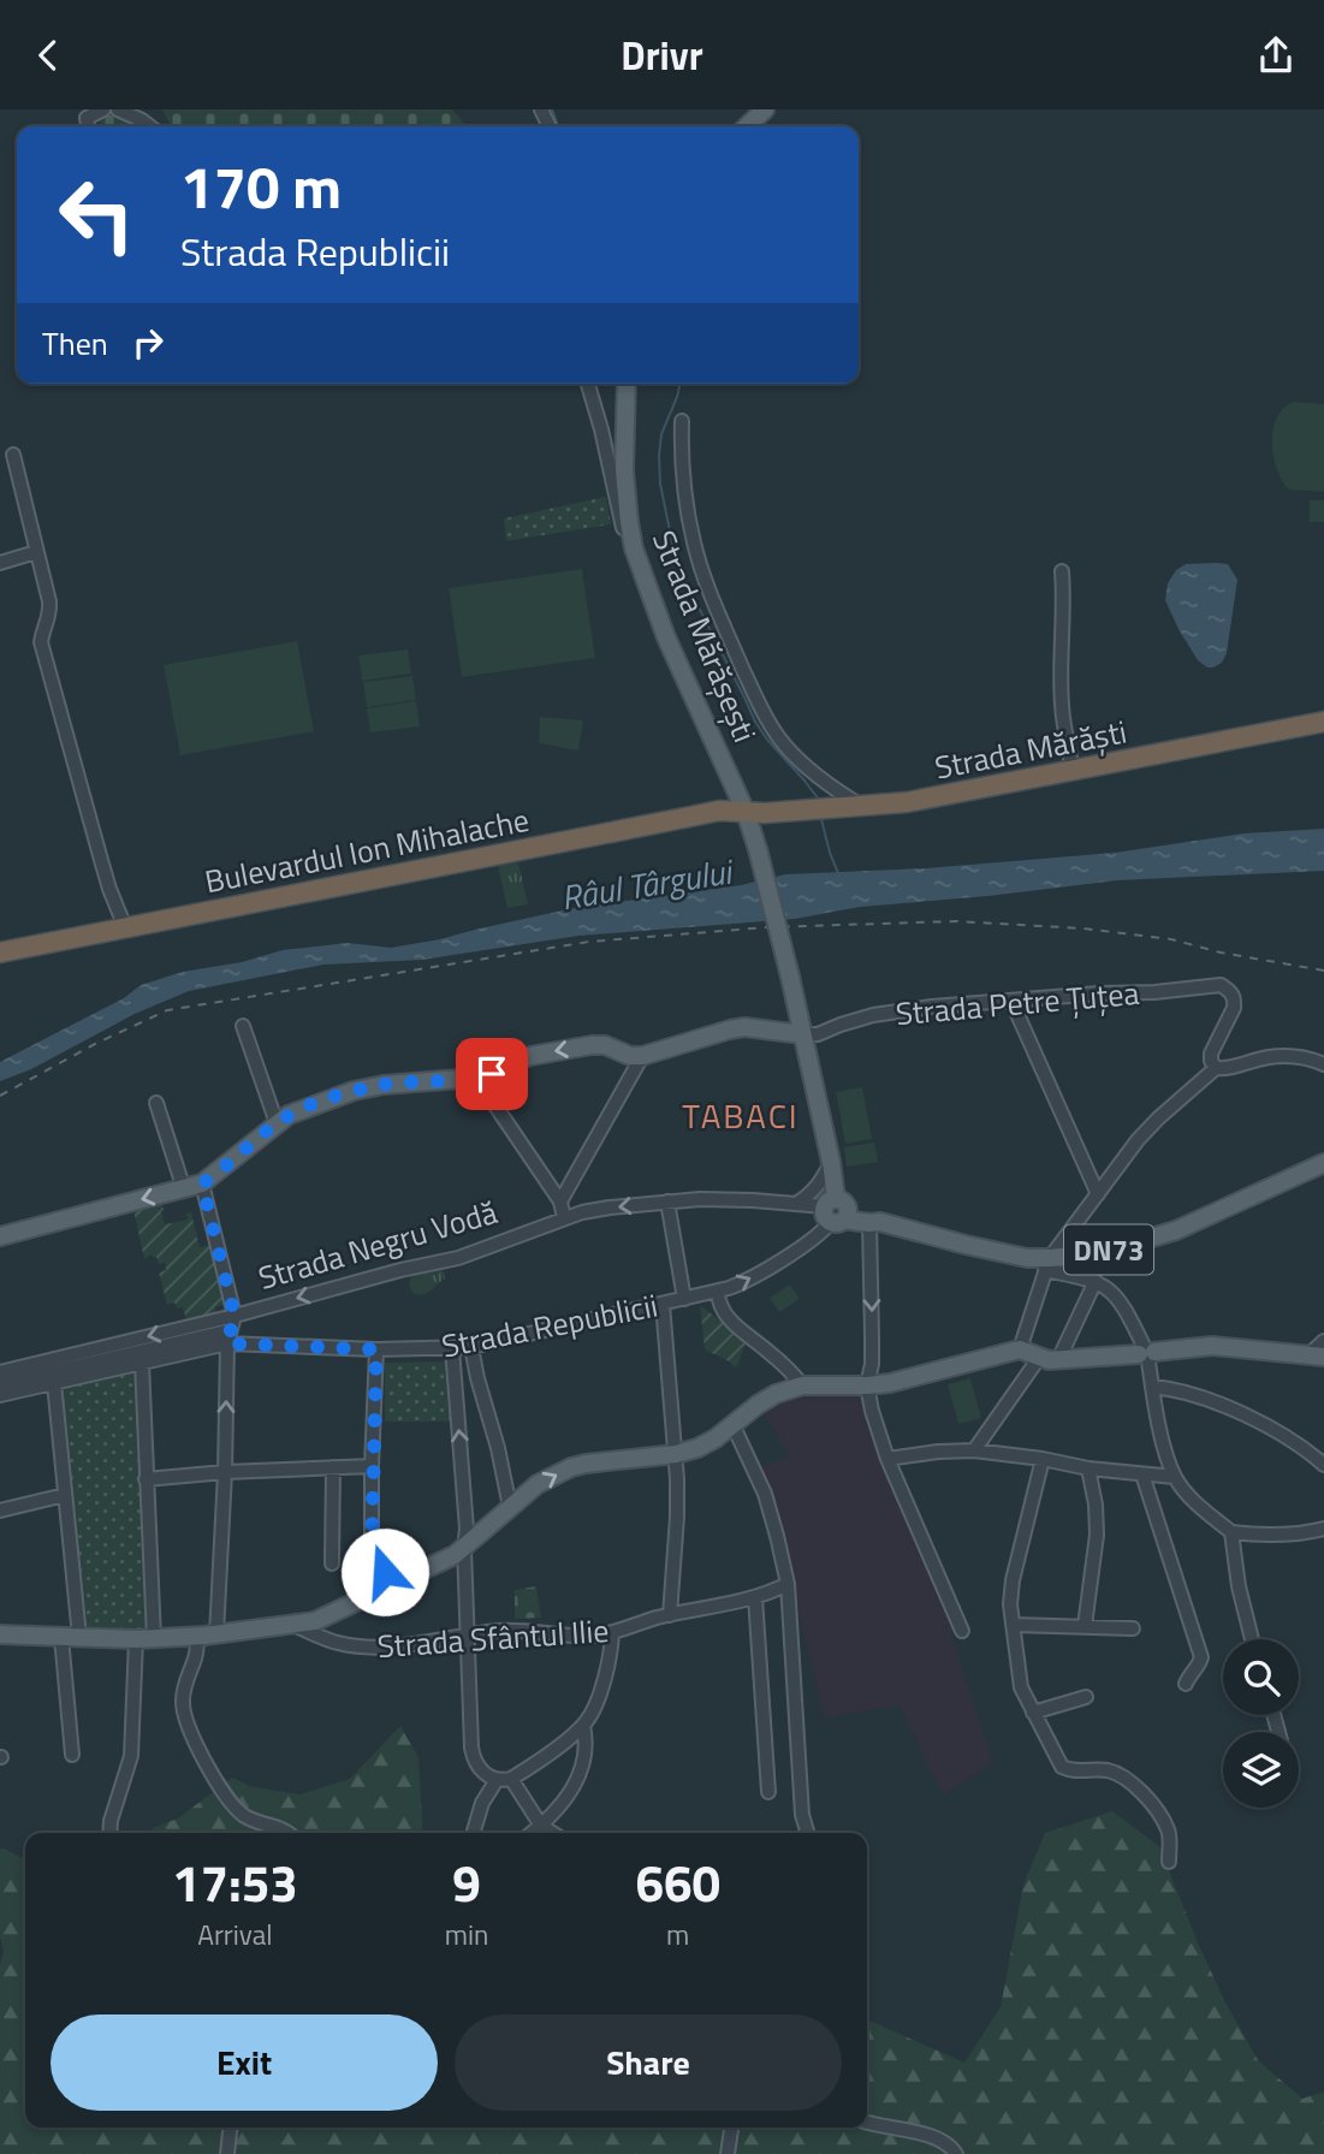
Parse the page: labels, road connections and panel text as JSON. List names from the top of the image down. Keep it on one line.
{"streets":{"highway":["Strada Mărăști","Bulevardul Ion Mihalache"],"main road":["Strada Mărășești","Strada Negru Vodă","DN73"],"street":["Strada Petre Țuțea","Strada Republicii","Strada Sfântul Ilie"]},"crossings":[["Strada Mărășești","Strada Mărăști"],["Strada Mărășești","Bulevardul Ion Mihalache"],["Strada Mărășești","Strada Petre Țuțea"],["Strada Mărășești","Strada Negru Vodă"],["Strada Mărășești","Strada Republicii"],["Strada Mărăști","Bulevardul Ion Mihalache"],["Strada Negru Vodă","Strada Republicii"]],"districts":["TABACI"],"water":["Râul Târgului"],"page":{"header":"Drivr","turn":["170 m","Strada Republicii"],"then":"Then","eta":["17:53","Arrival","9","min","660","m"],"buttons":["Exit","Share"]}}
